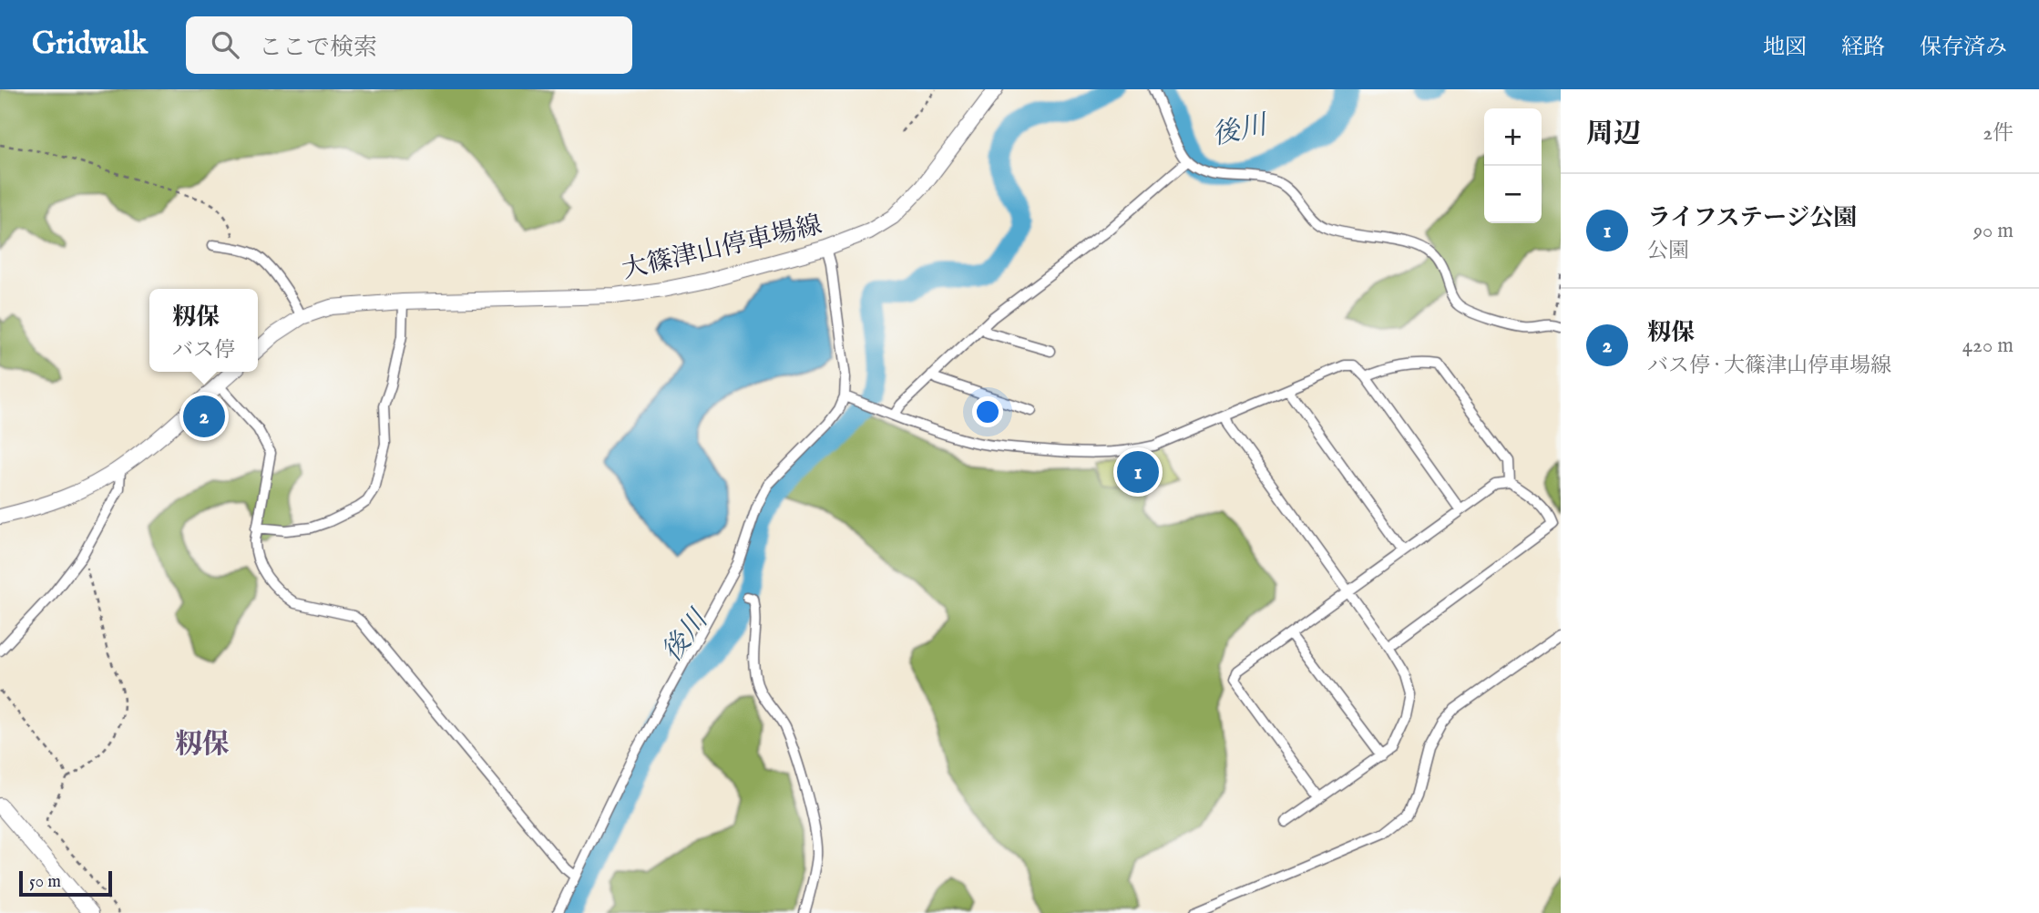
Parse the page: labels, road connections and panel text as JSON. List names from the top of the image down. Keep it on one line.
{"streets":{"main road":["大篠津山停車場線"]},"districts":["籾保"],"water":["後川"],"scale_bar":"50 m","page":{"header":"Gridwalk","search":"ここで検索","nav":["地図","経路","保存済み"],"heading":["周辺","2件"],"map_buttons":["+","−"],"list":[{"mark":"1","name":"ライフステージ公園","note":"公園","value":"90 m"},{"mark":"2","name":"籾保","note":"バス停 · 大篠津山停車場線","value":"420 m"}],"popup":["籾保","バス停"],"pins":["2","1"],"scale":"50 m"}}
